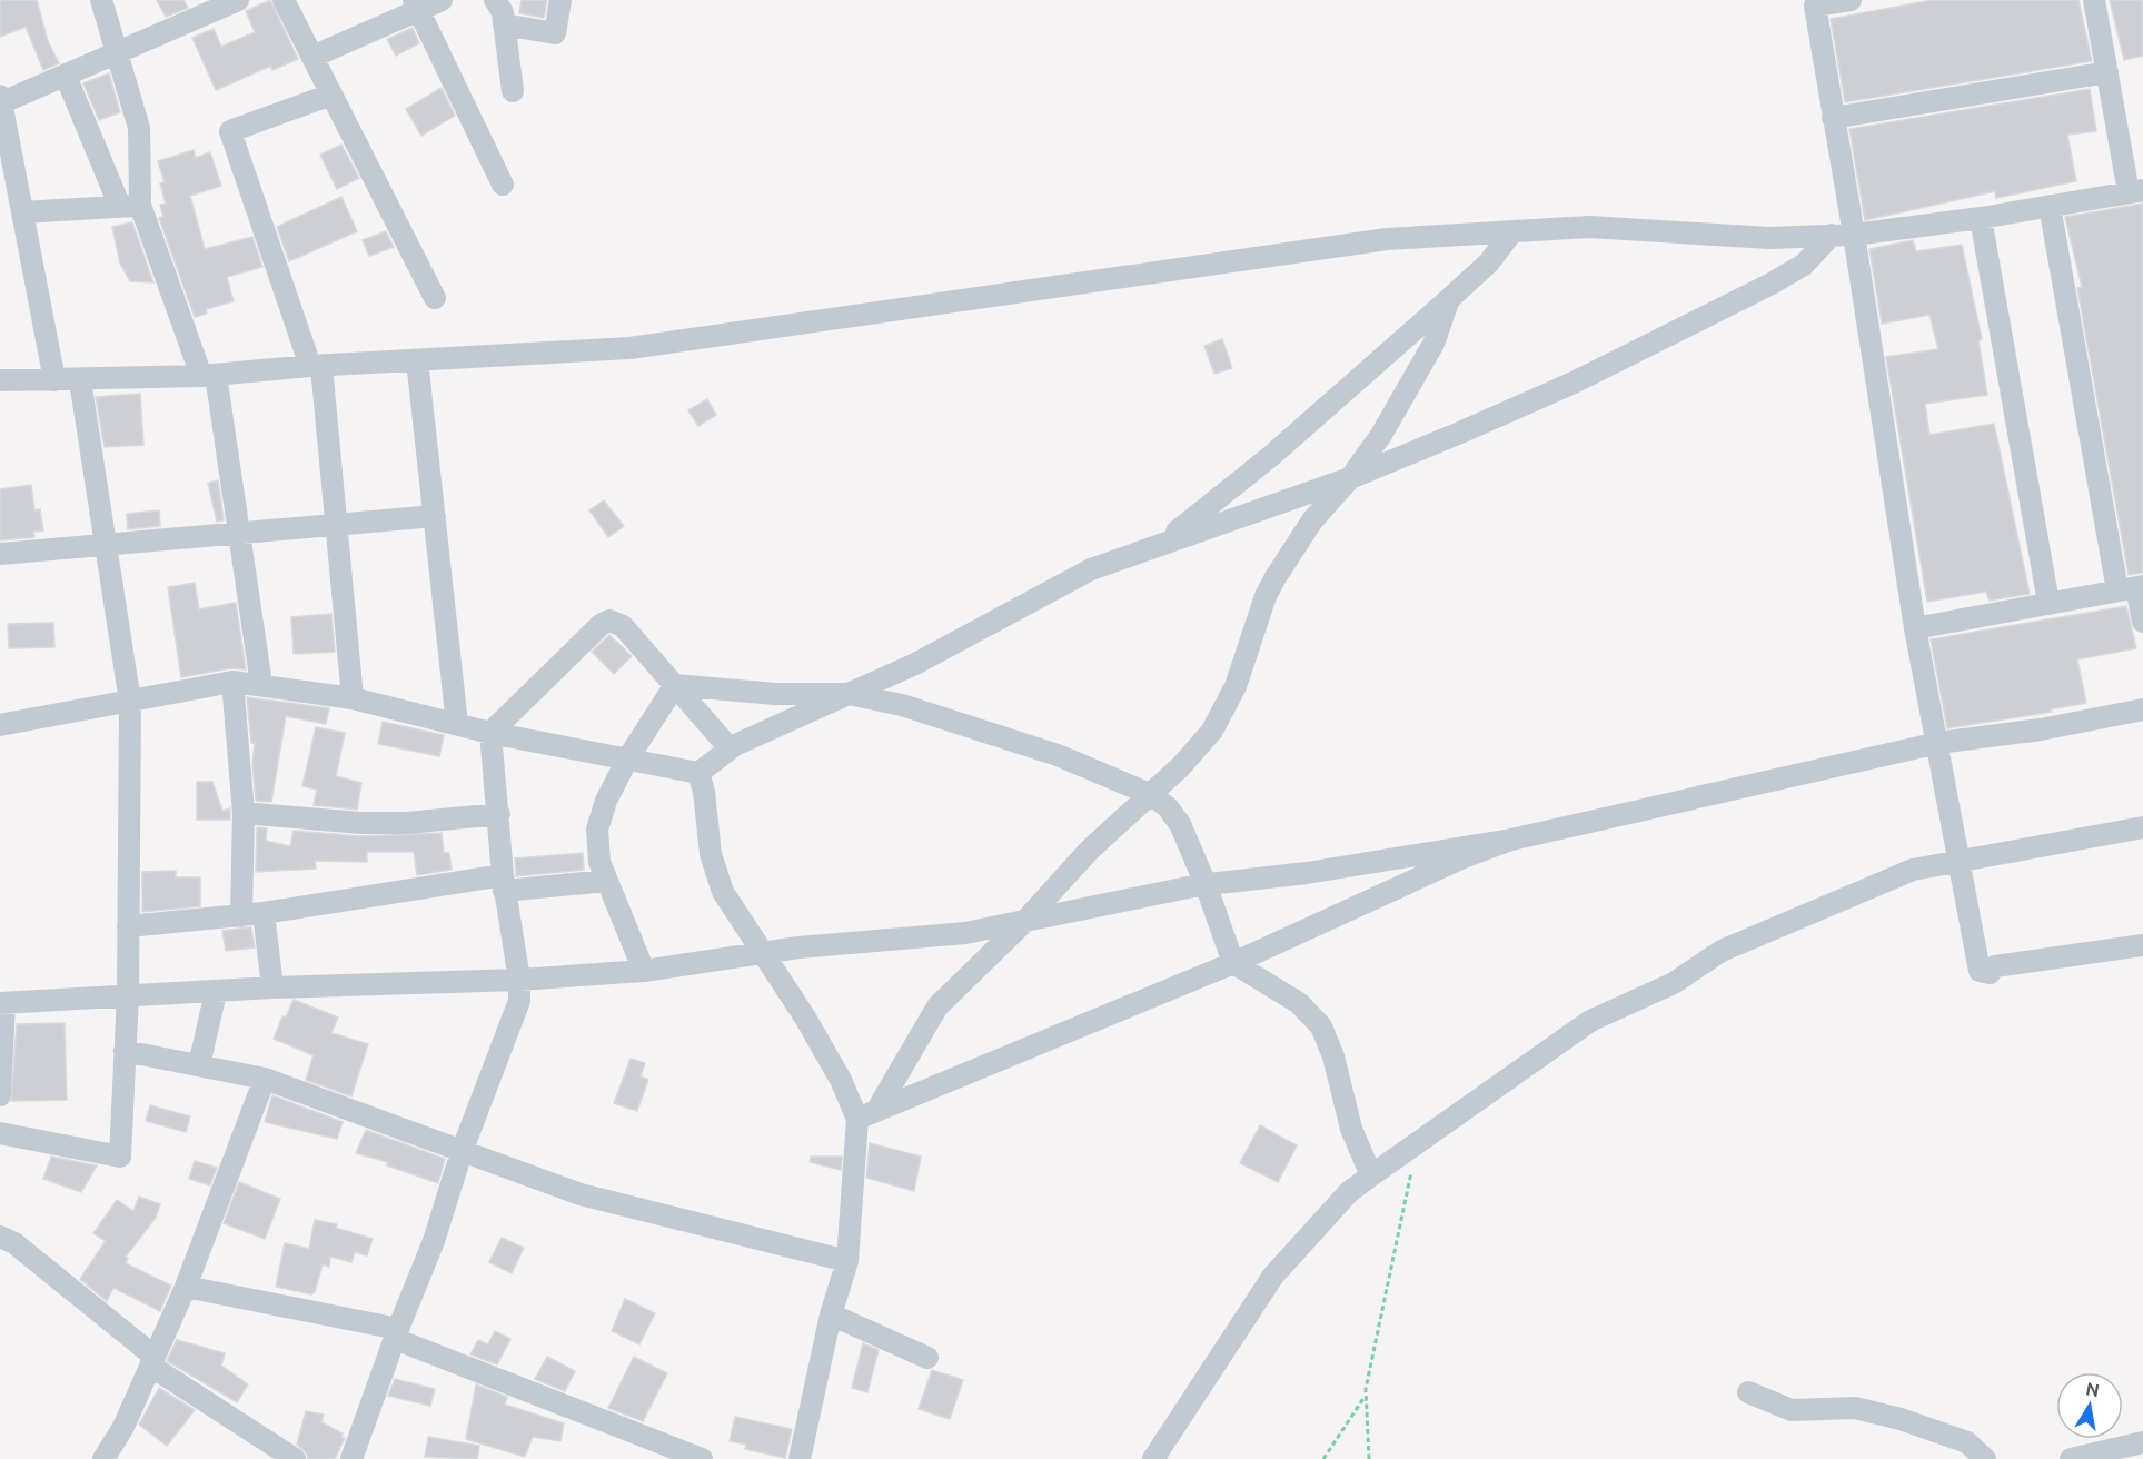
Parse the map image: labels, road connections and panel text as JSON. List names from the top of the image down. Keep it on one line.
{"north":"top"}
